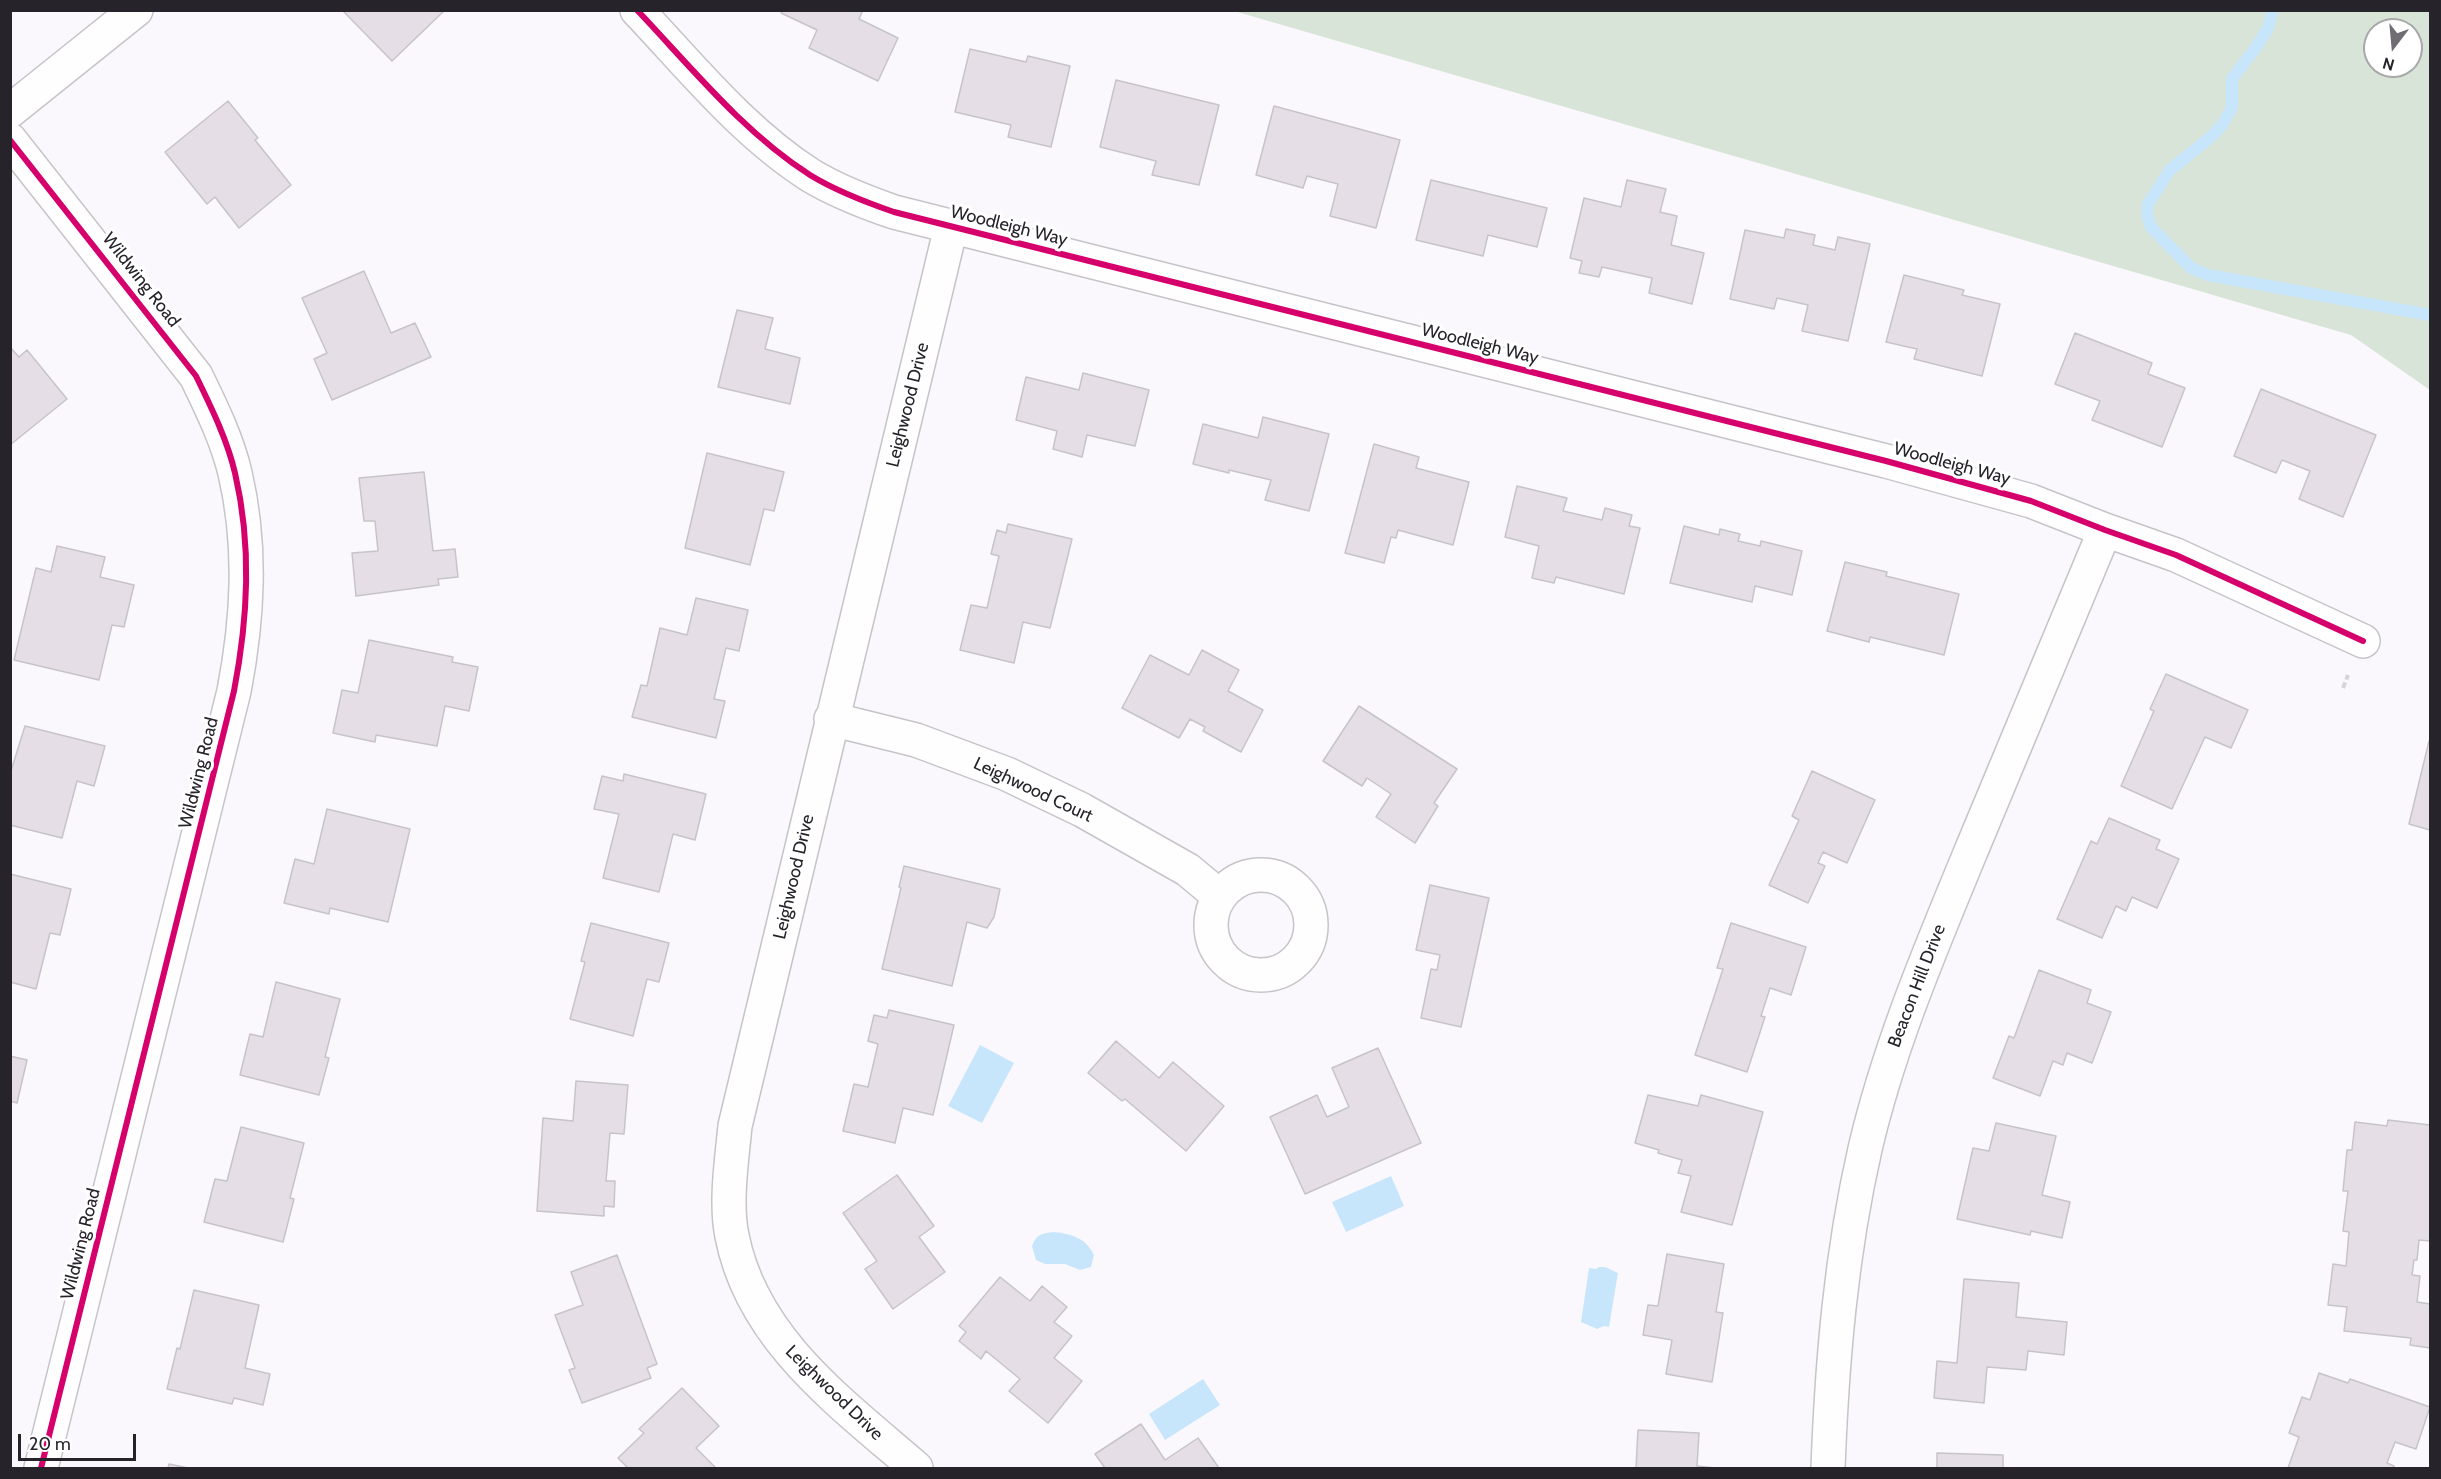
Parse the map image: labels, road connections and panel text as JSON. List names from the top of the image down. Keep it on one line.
{"streets":{"street":["Woodleigh Way","Wildwing Road","Leighwood Drive","Leighwood Court","Beacon Hill Drive"]},"crossings":[["Woodleigh Way","Leighwood Drive"],["Woodleigh Way","Beacon Hill Drive"],["Leighwood Drive","Leighwood Court"]],"scale_bar":"20 m","north":"bottom"}
